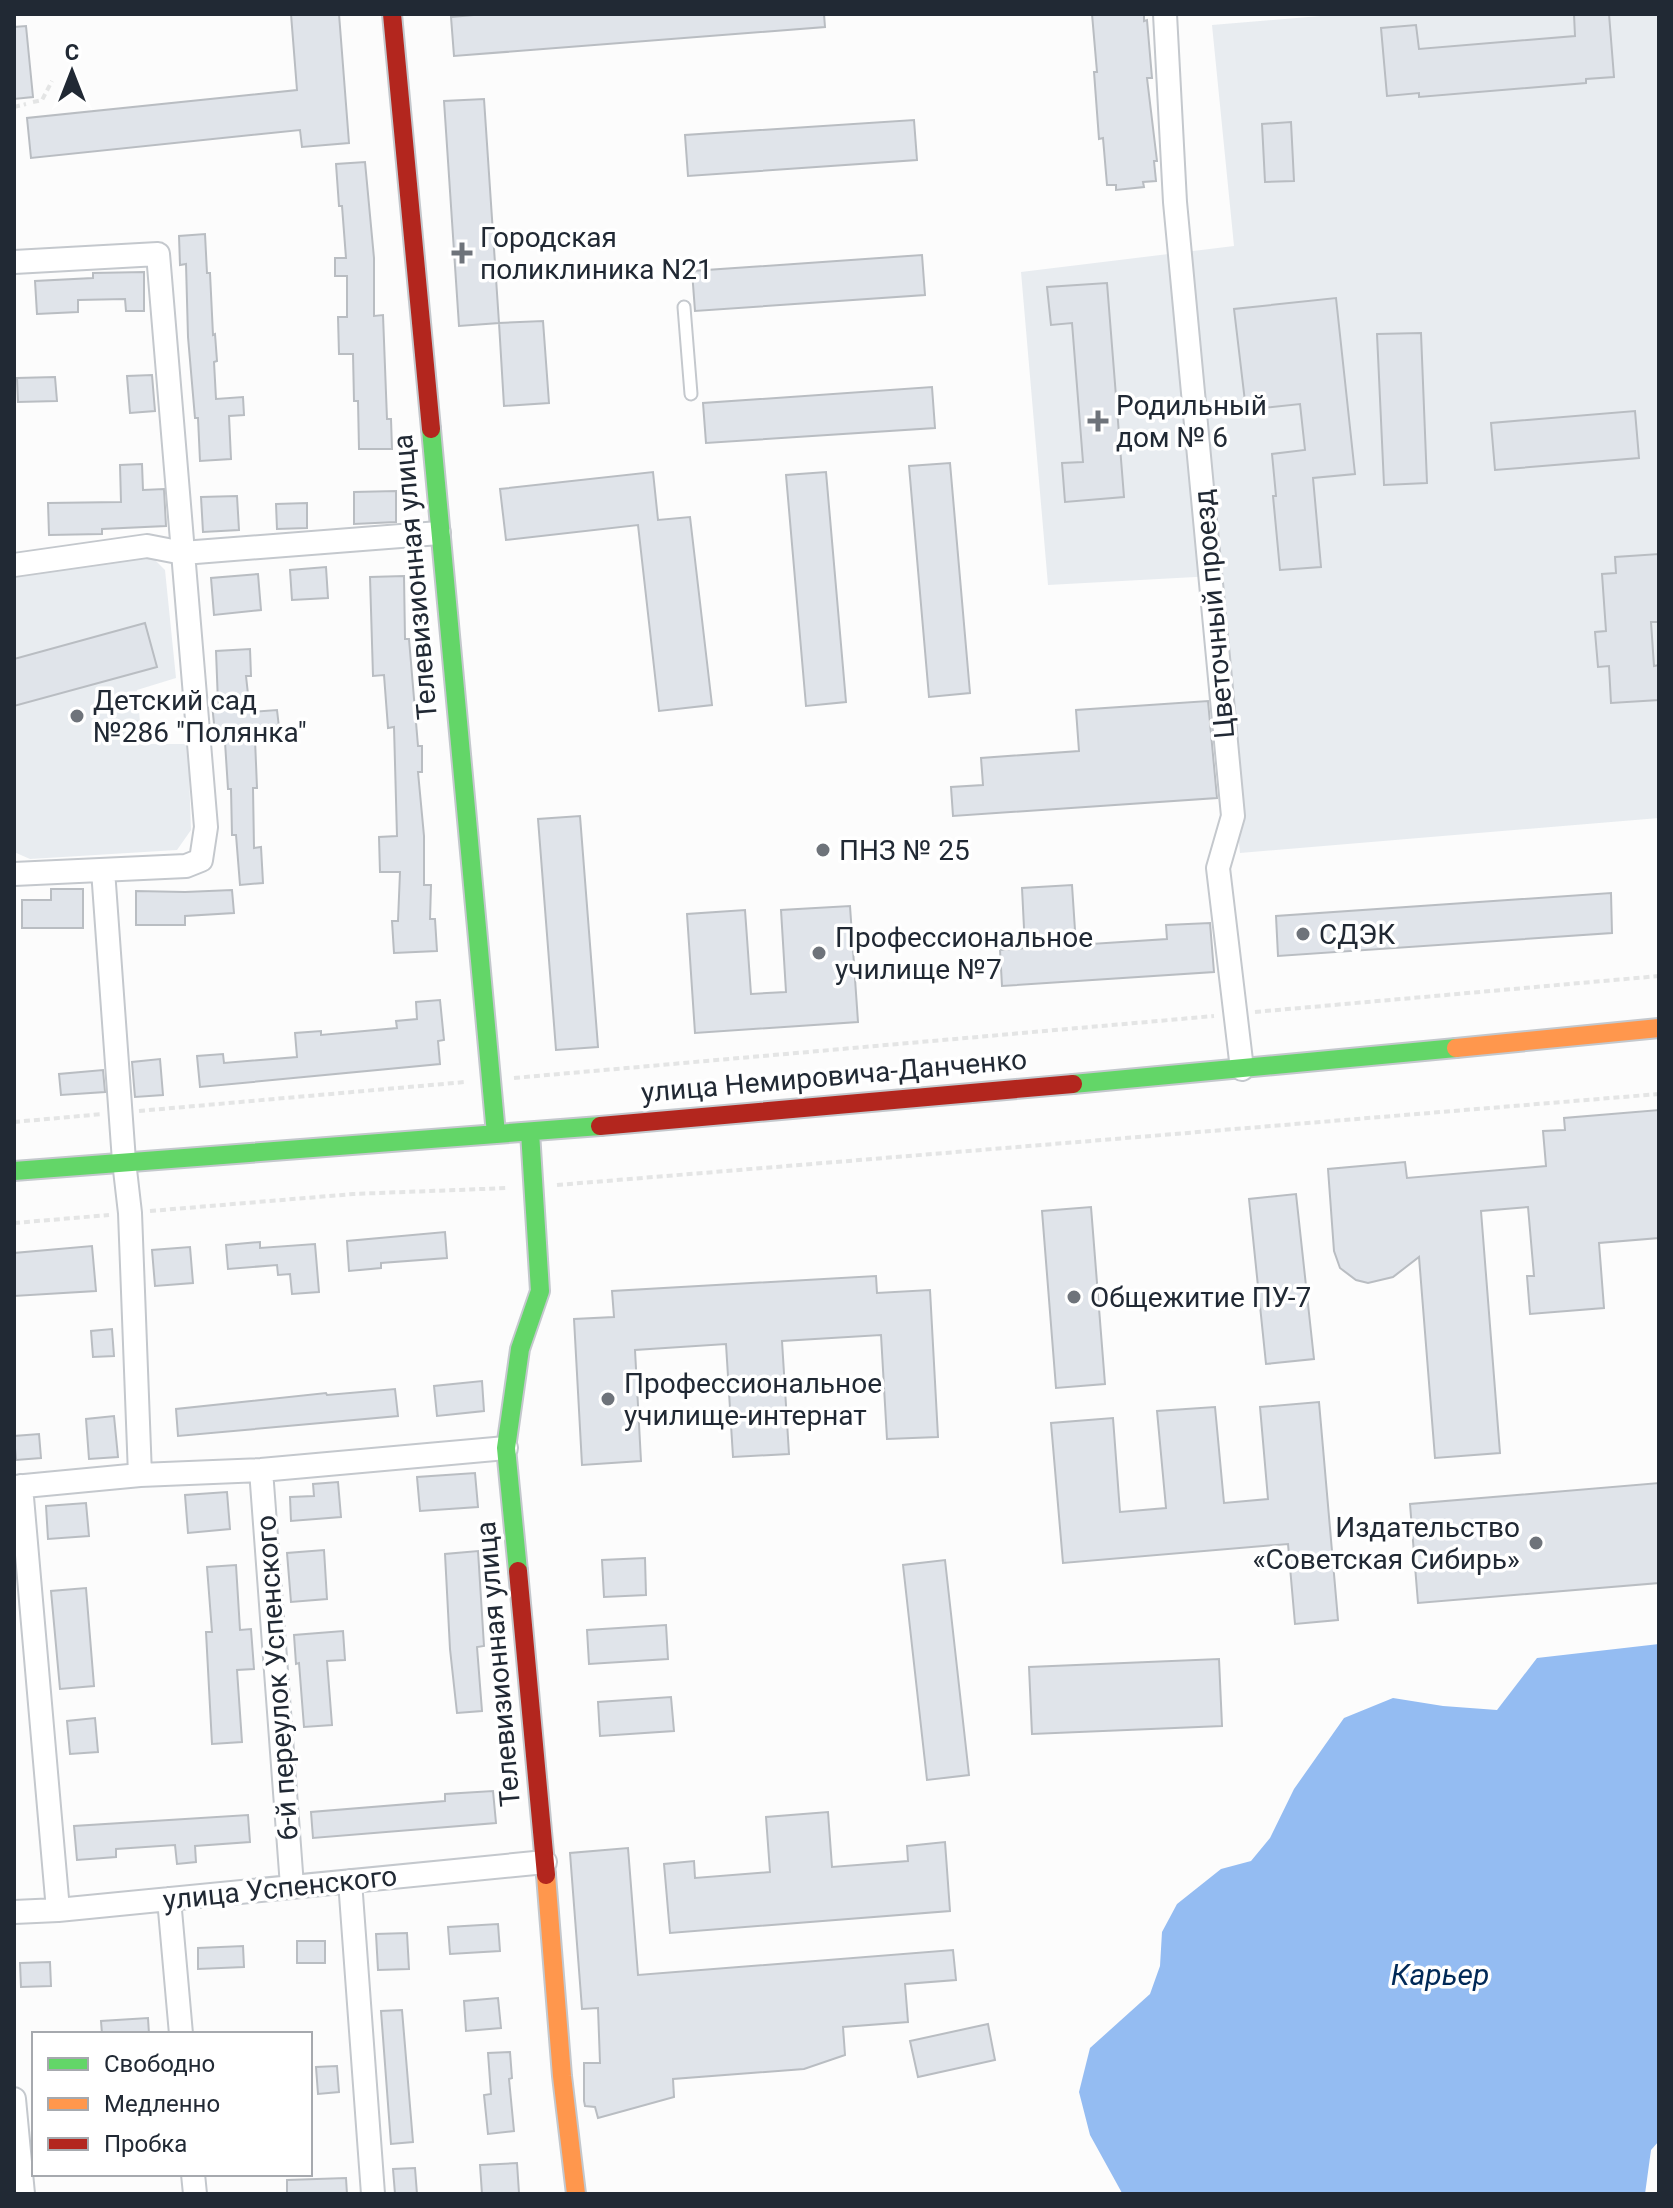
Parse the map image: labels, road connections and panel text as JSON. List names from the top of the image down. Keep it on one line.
{"streets":{"street":["Телевизионная улица","Цветочный проезд","улица Немировича-Данченко","6-й переулок Успенского","улица Успенского"]},"crossings":[["Телевизионная улица","улица Немировича-Данченко"],["Телевизионная улица","улица Успенского"],["Цветочный проезд","улица Немировича-Данченко"],["6-й переулок Успенского","улица Успенского"]],"water":["Карьер"],"places":{"health":["Городская поликлиника N21","Родильный дом № 6"],"other":["Детский сад №286 \"Полянка\"","ПНЗ № 25","СДЭК","Профессиональное училище №7","Общежитие ПУ-7","Профессиональное училище-интернат","Издательство «Советская Сибирь»"]},"legend":["Свободно","Медленно","Пробка"],"north":"top"}
